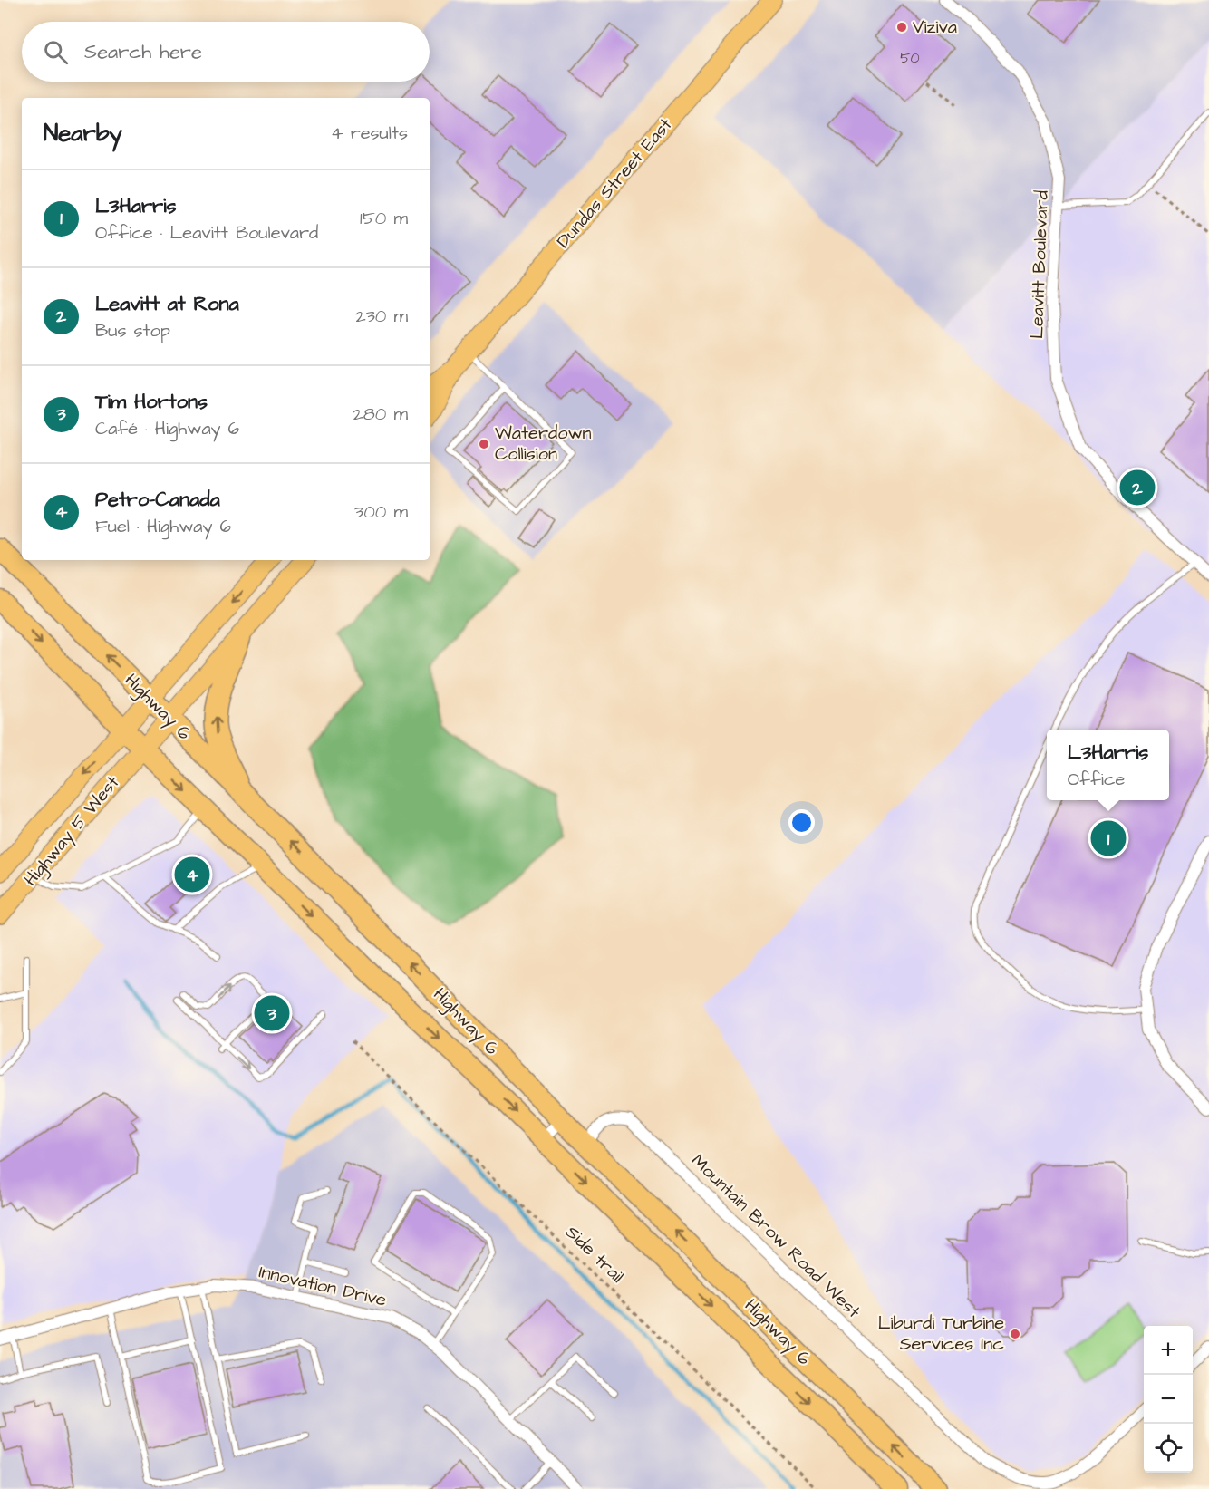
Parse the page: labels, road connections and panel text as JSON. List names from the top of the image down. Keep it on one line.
{"streets":{"highway":["Highway 6"],"main road":["Dundas Street East","Highway 5 West"],"street":["Leavitt Boulevard","Mountain Brow Road West","Innovation Drive"],"path":["Side trail"]},"crossings":[["Highway 6","Highway 5 West"],["Highway 6","Mountain Brow Road West"]],"places":["Viziva","Waterdown Collision","Liburdi Turbine Services Inc"],"house_numbers":["50"],"page":{"search":"Search here","heading":["Nearby","4 results"],"list":[{"mark":"1","name":"L3Harris","note":"Office · Leavitt Boulevard","value":"150 m"},{"mark":"2","name":"Leavitt at Rona","note":"Bus stop","value":"230 m"},{"mark":"3","name":"Tim Hortons","note":"Café · Highway 6","value":"280 m"},{"mark":"4","name":"Petro-Canada","note":"Fuel · Highway 6","value":"300 m"}],"pins":["2","1","4","3"],"popup":["L3Harris","Office"],"map_buttons":["+","−"]}}
